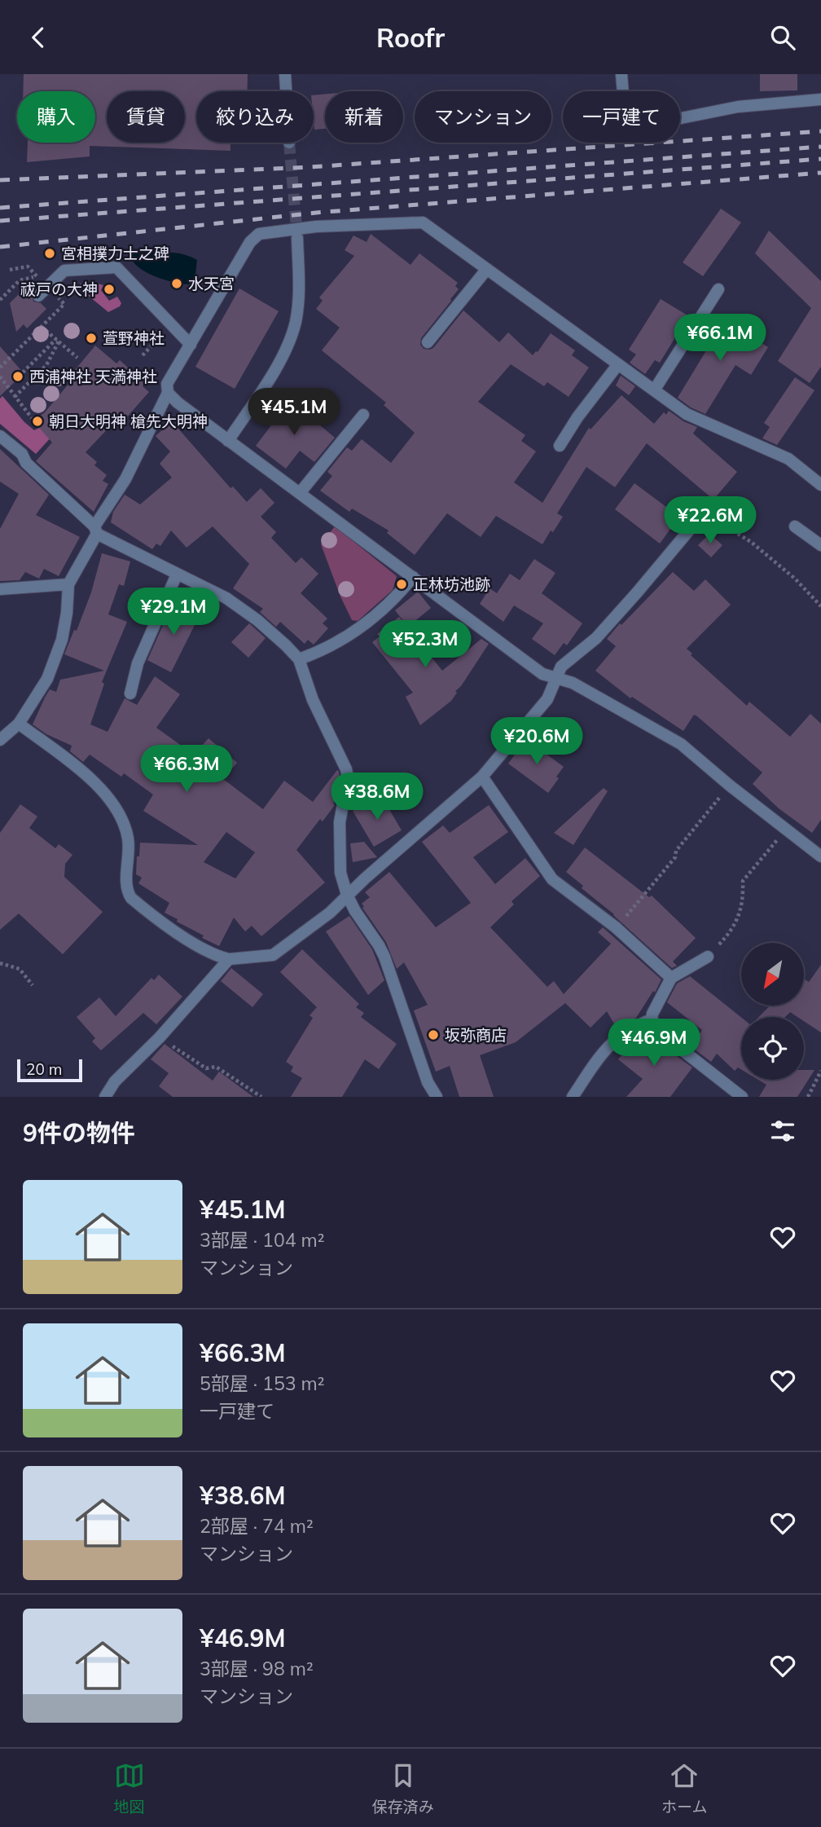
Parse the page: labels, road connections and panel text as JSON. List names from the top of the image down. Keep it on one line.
{"places":["宮相撲力士之碑","水天宮","祓戸の大神","萱野神社","西浦神社 天満神社","朝日大明神 槍先大明神","正林坊池跡","坂弥商店"],"scale_bar":"20 m","north":"bottom left","page":{"header":"Roofr","chip":["購入","賃貸","絞り込み","新着","マンション","一戸建て"],"price":["¥66.1M","¥45.1M","¥22.6M","¥29.1M","¥52.3M","¥20.6M","¥66.3M","¥38.6M","¥46.9M"],"scale":"20 m","heading":"9件の物件","list":[{"name":"¥45.1M","note":"3部屋 · 104 m² · マンション"},{"name":"¥66.3M","note":"5部屋 · 153 m² · 一戸建て"},{"name":"¥38.6M","note":"2部屋 · 74 m² · マンション"},{"name":"¥46.9M","note":"3部屋 · 98 m² · マンション"}],"tabs":["地図","保存済み","ホーム"]}}
